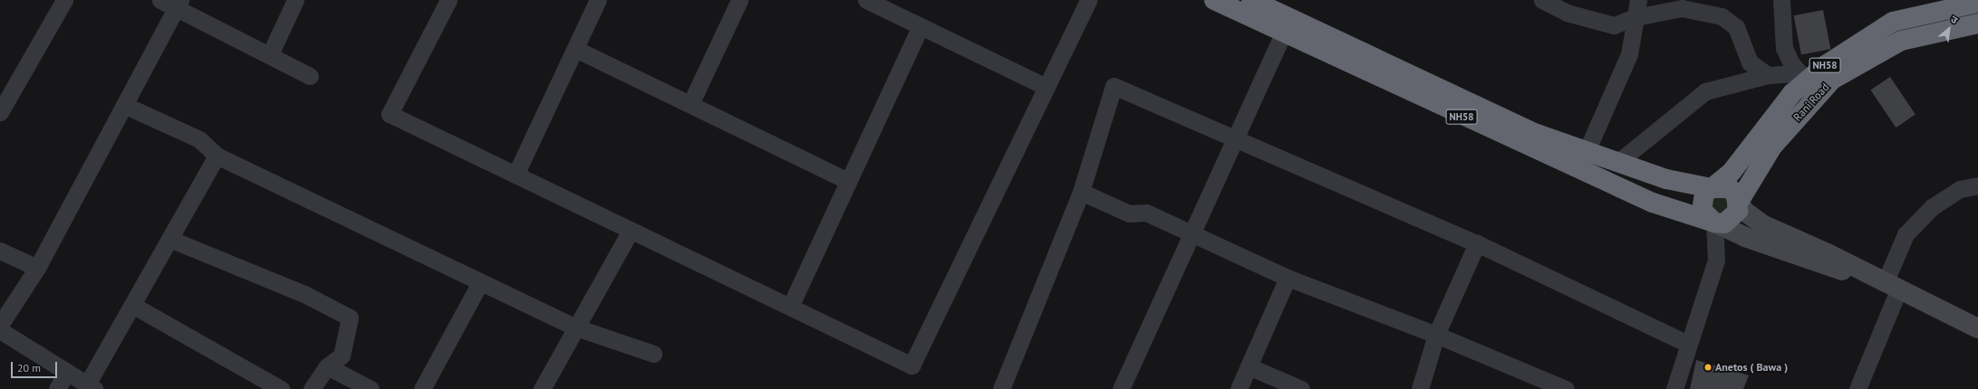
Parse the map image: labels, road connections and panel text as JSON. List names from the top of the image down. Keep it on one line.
{"streets":{"highway":["NH58","Rani Road"]},"crossings":[["NH58","Rani Road"]],"places":["Anetos ( Bawa )"],"scale_bar":"20 m","north":"top right"}
